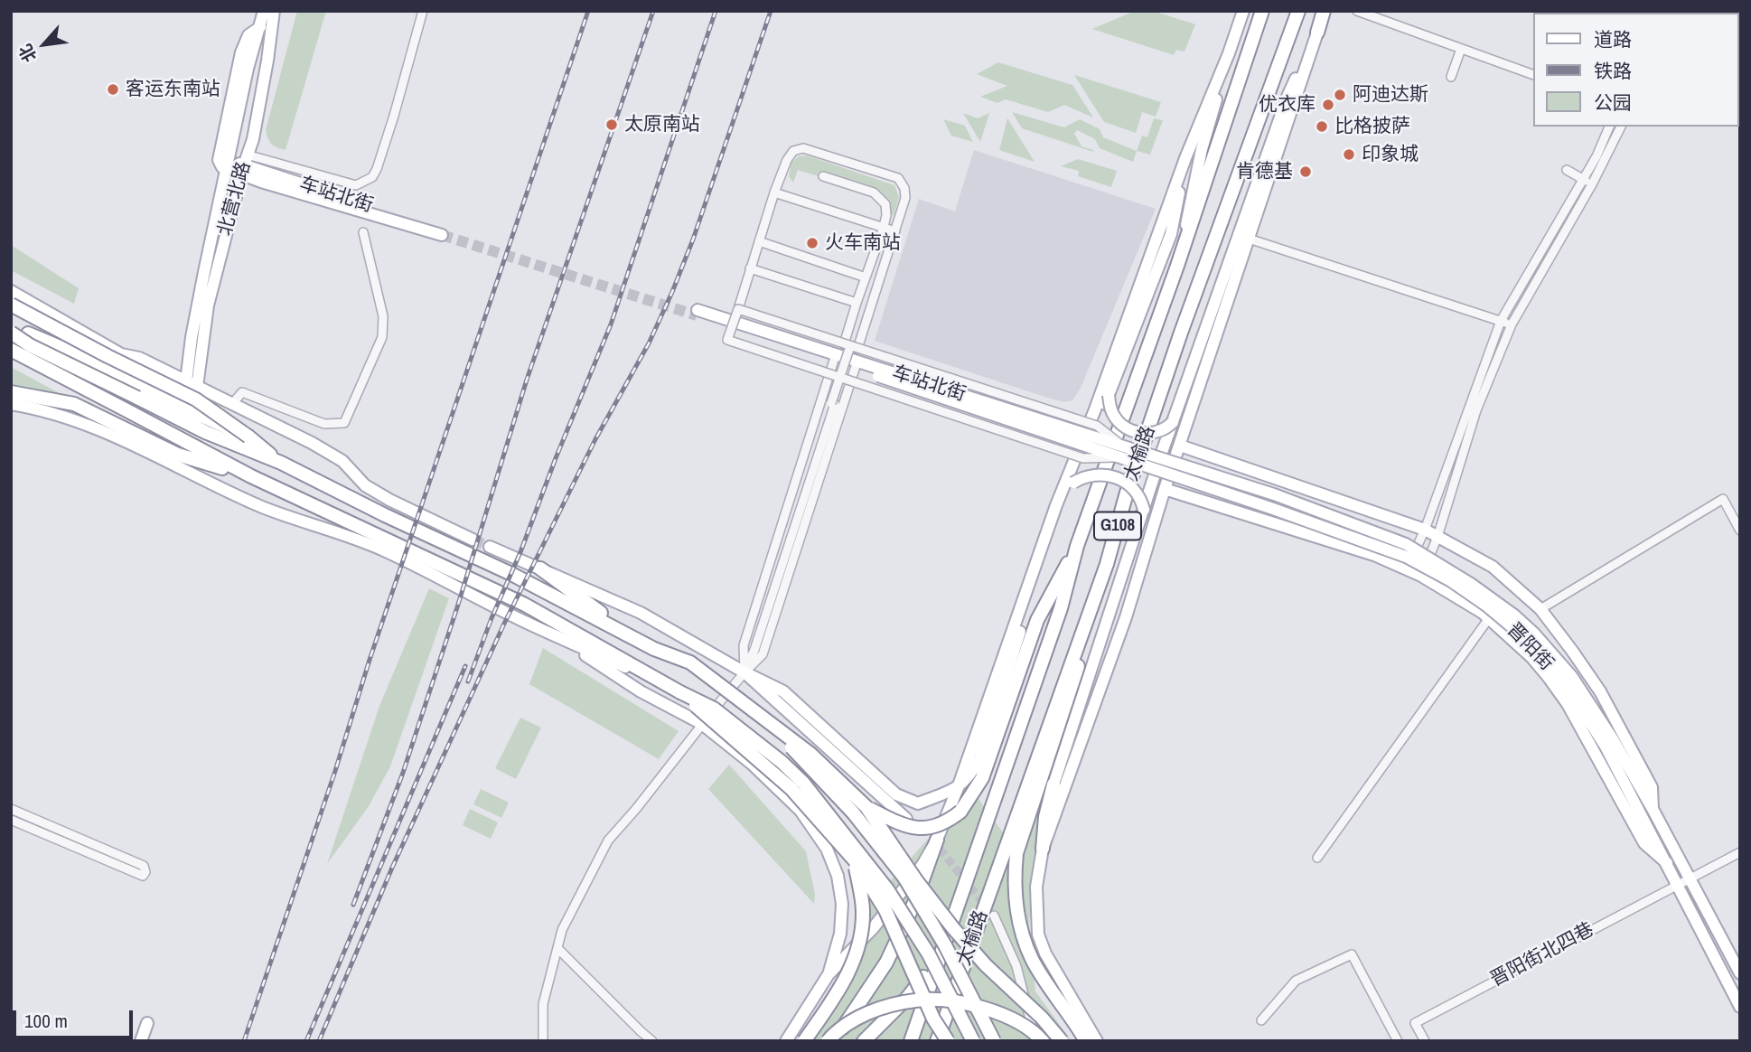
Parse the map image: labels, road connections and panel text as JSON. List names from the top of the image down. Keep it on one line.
{"streets":{"highway":["太榆路","G108"],"main road":["车站北街","北营北路","晋阳街"],"street":["晋阳街北四巷"]},"crossings":[["车站北街","北营北路"],["车站北街","晋阳街"],["晋阳街","晋阳街北四巷"]],"places":["客运东南站","阿迪达斯","优衣库","太原南站","比格披萨","印象城","肯德基","火车南站"],"legend":["道路","铁路","公园"],"scale_bar":"100 m","north":"bottom left"}
